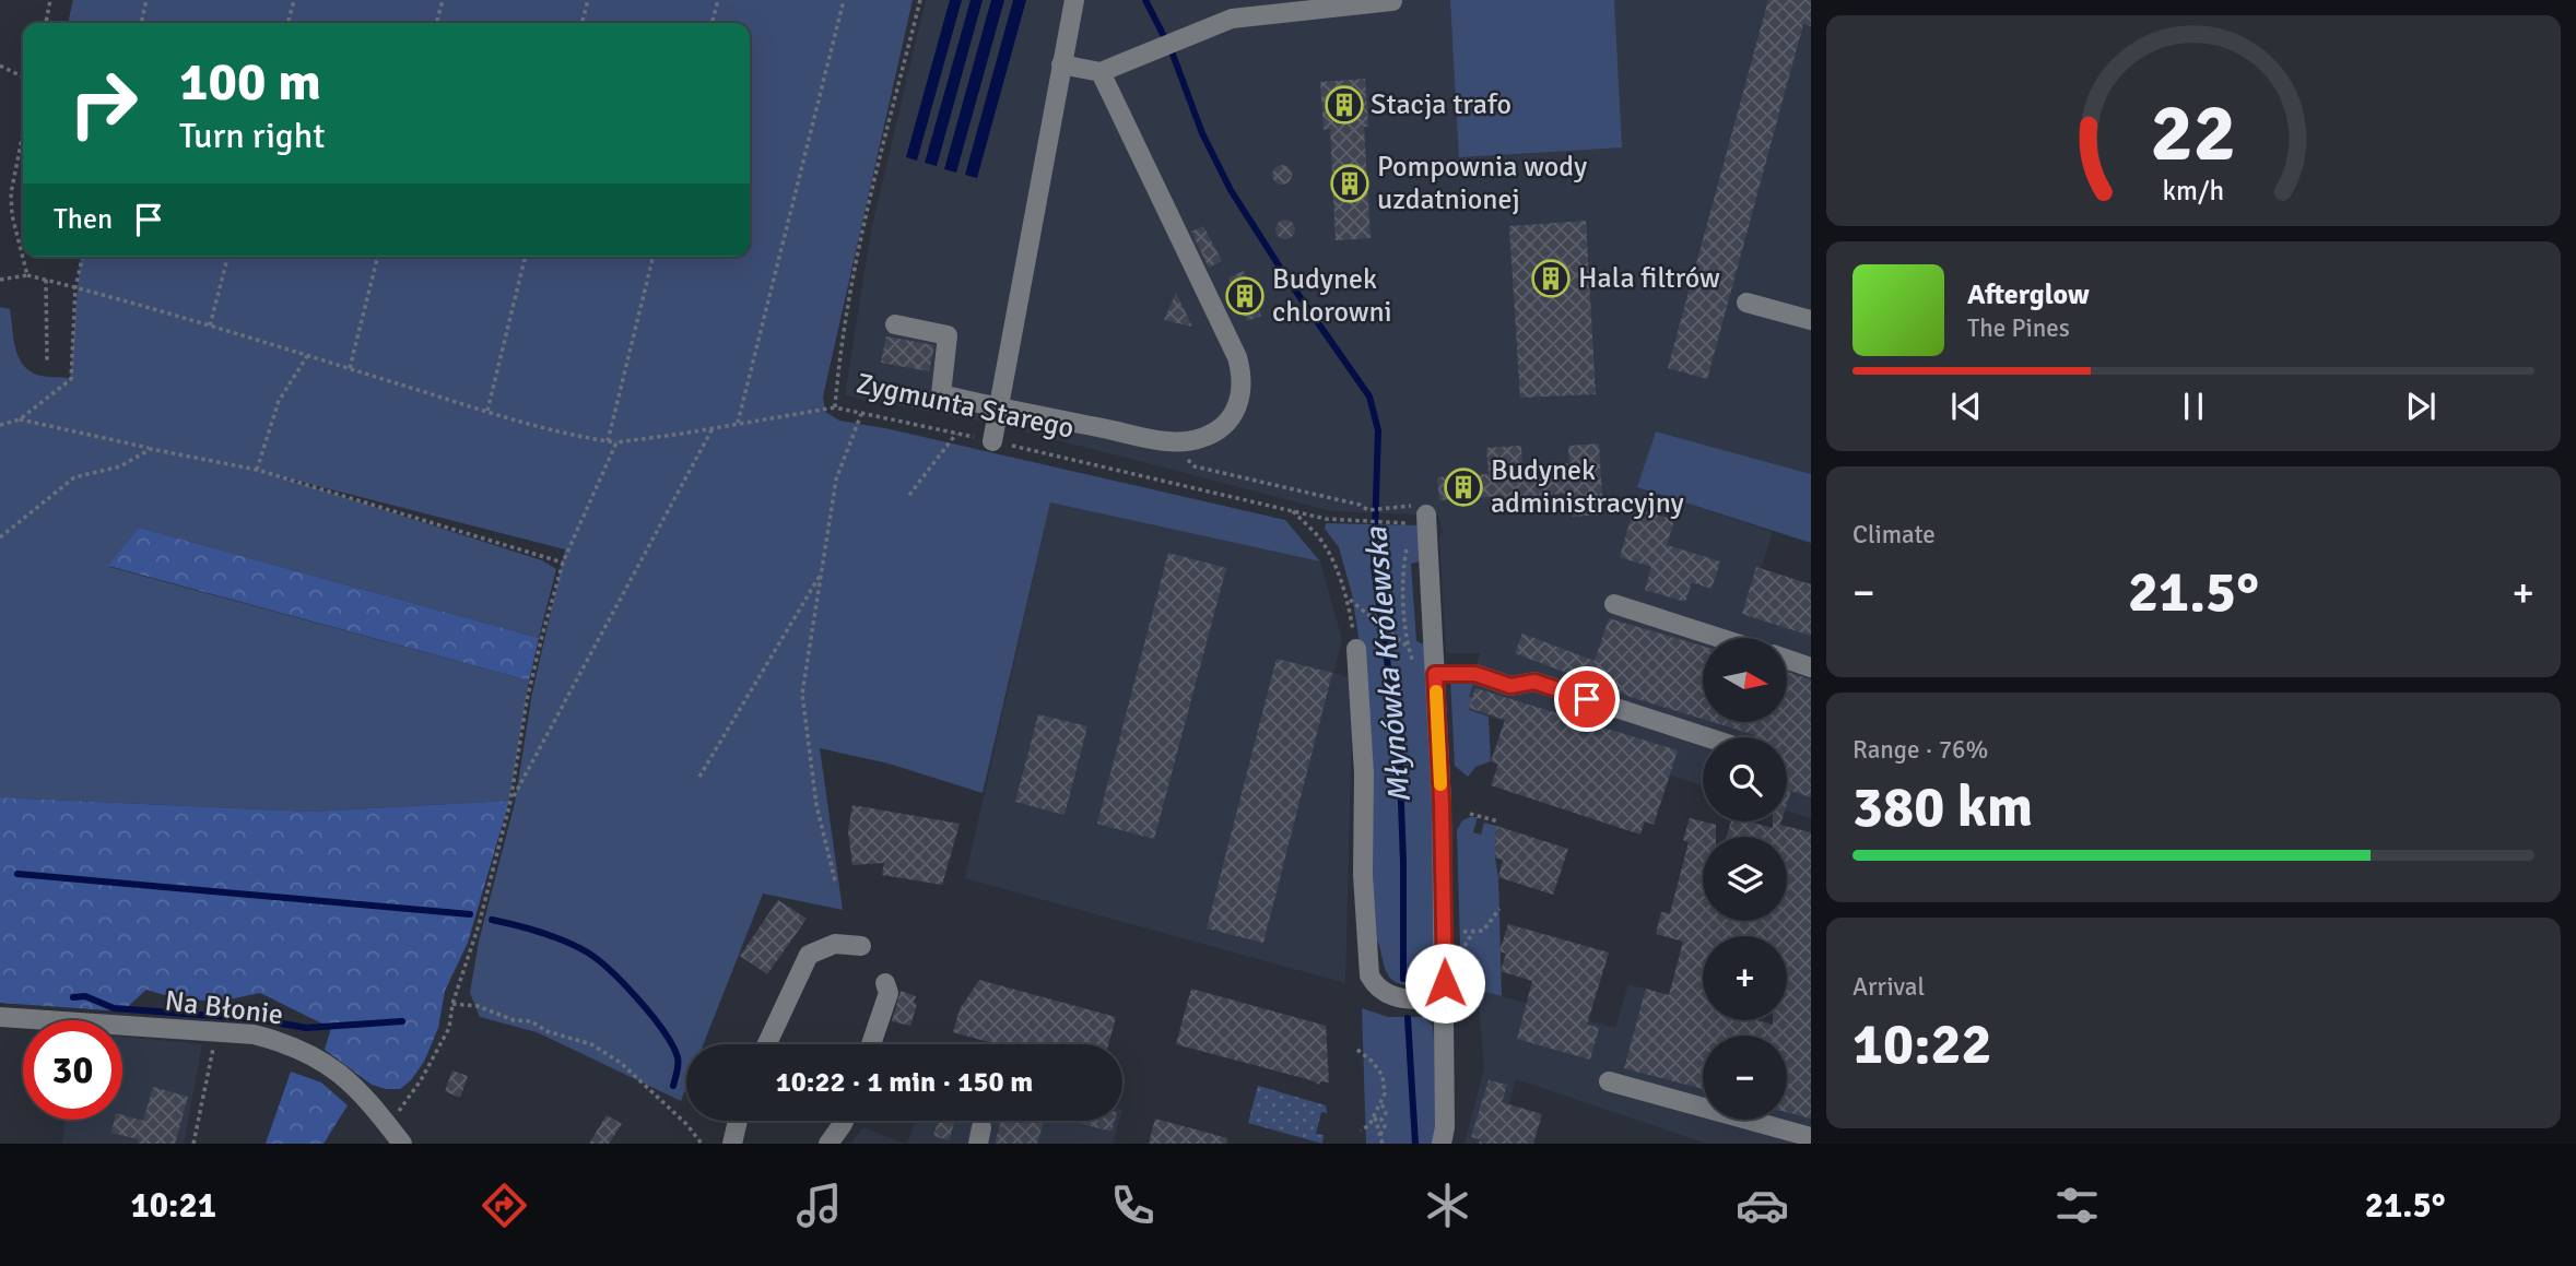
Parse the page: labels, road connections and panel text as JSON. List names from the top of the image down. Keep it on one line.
{"streets":{"street":["Na Błonie"],"path":["Zygmunta Starego"]},"water":["Młynówka Królewska"],"places":{"building":["Stacja trafo","Pompownia wody uzdatnionej","Hala filtrów","Budynek chlorowni","Budynek administracyjny"]},"north":"right","page":{"turn":["100 m","Turn right"],"then":"Then","song":["Afterglow","The Pines"],"tile":["Climate",["Range · 76%","380 km"],["Arrival","10:22"]],"heat":["−","21.5°","+"],"map_buttons":["+","−"],"limit":"30","trip":"10:22 · 1 min · 150 m","tabs":["10:21","21.5°"],"gauge":["22","km/h"]}}
